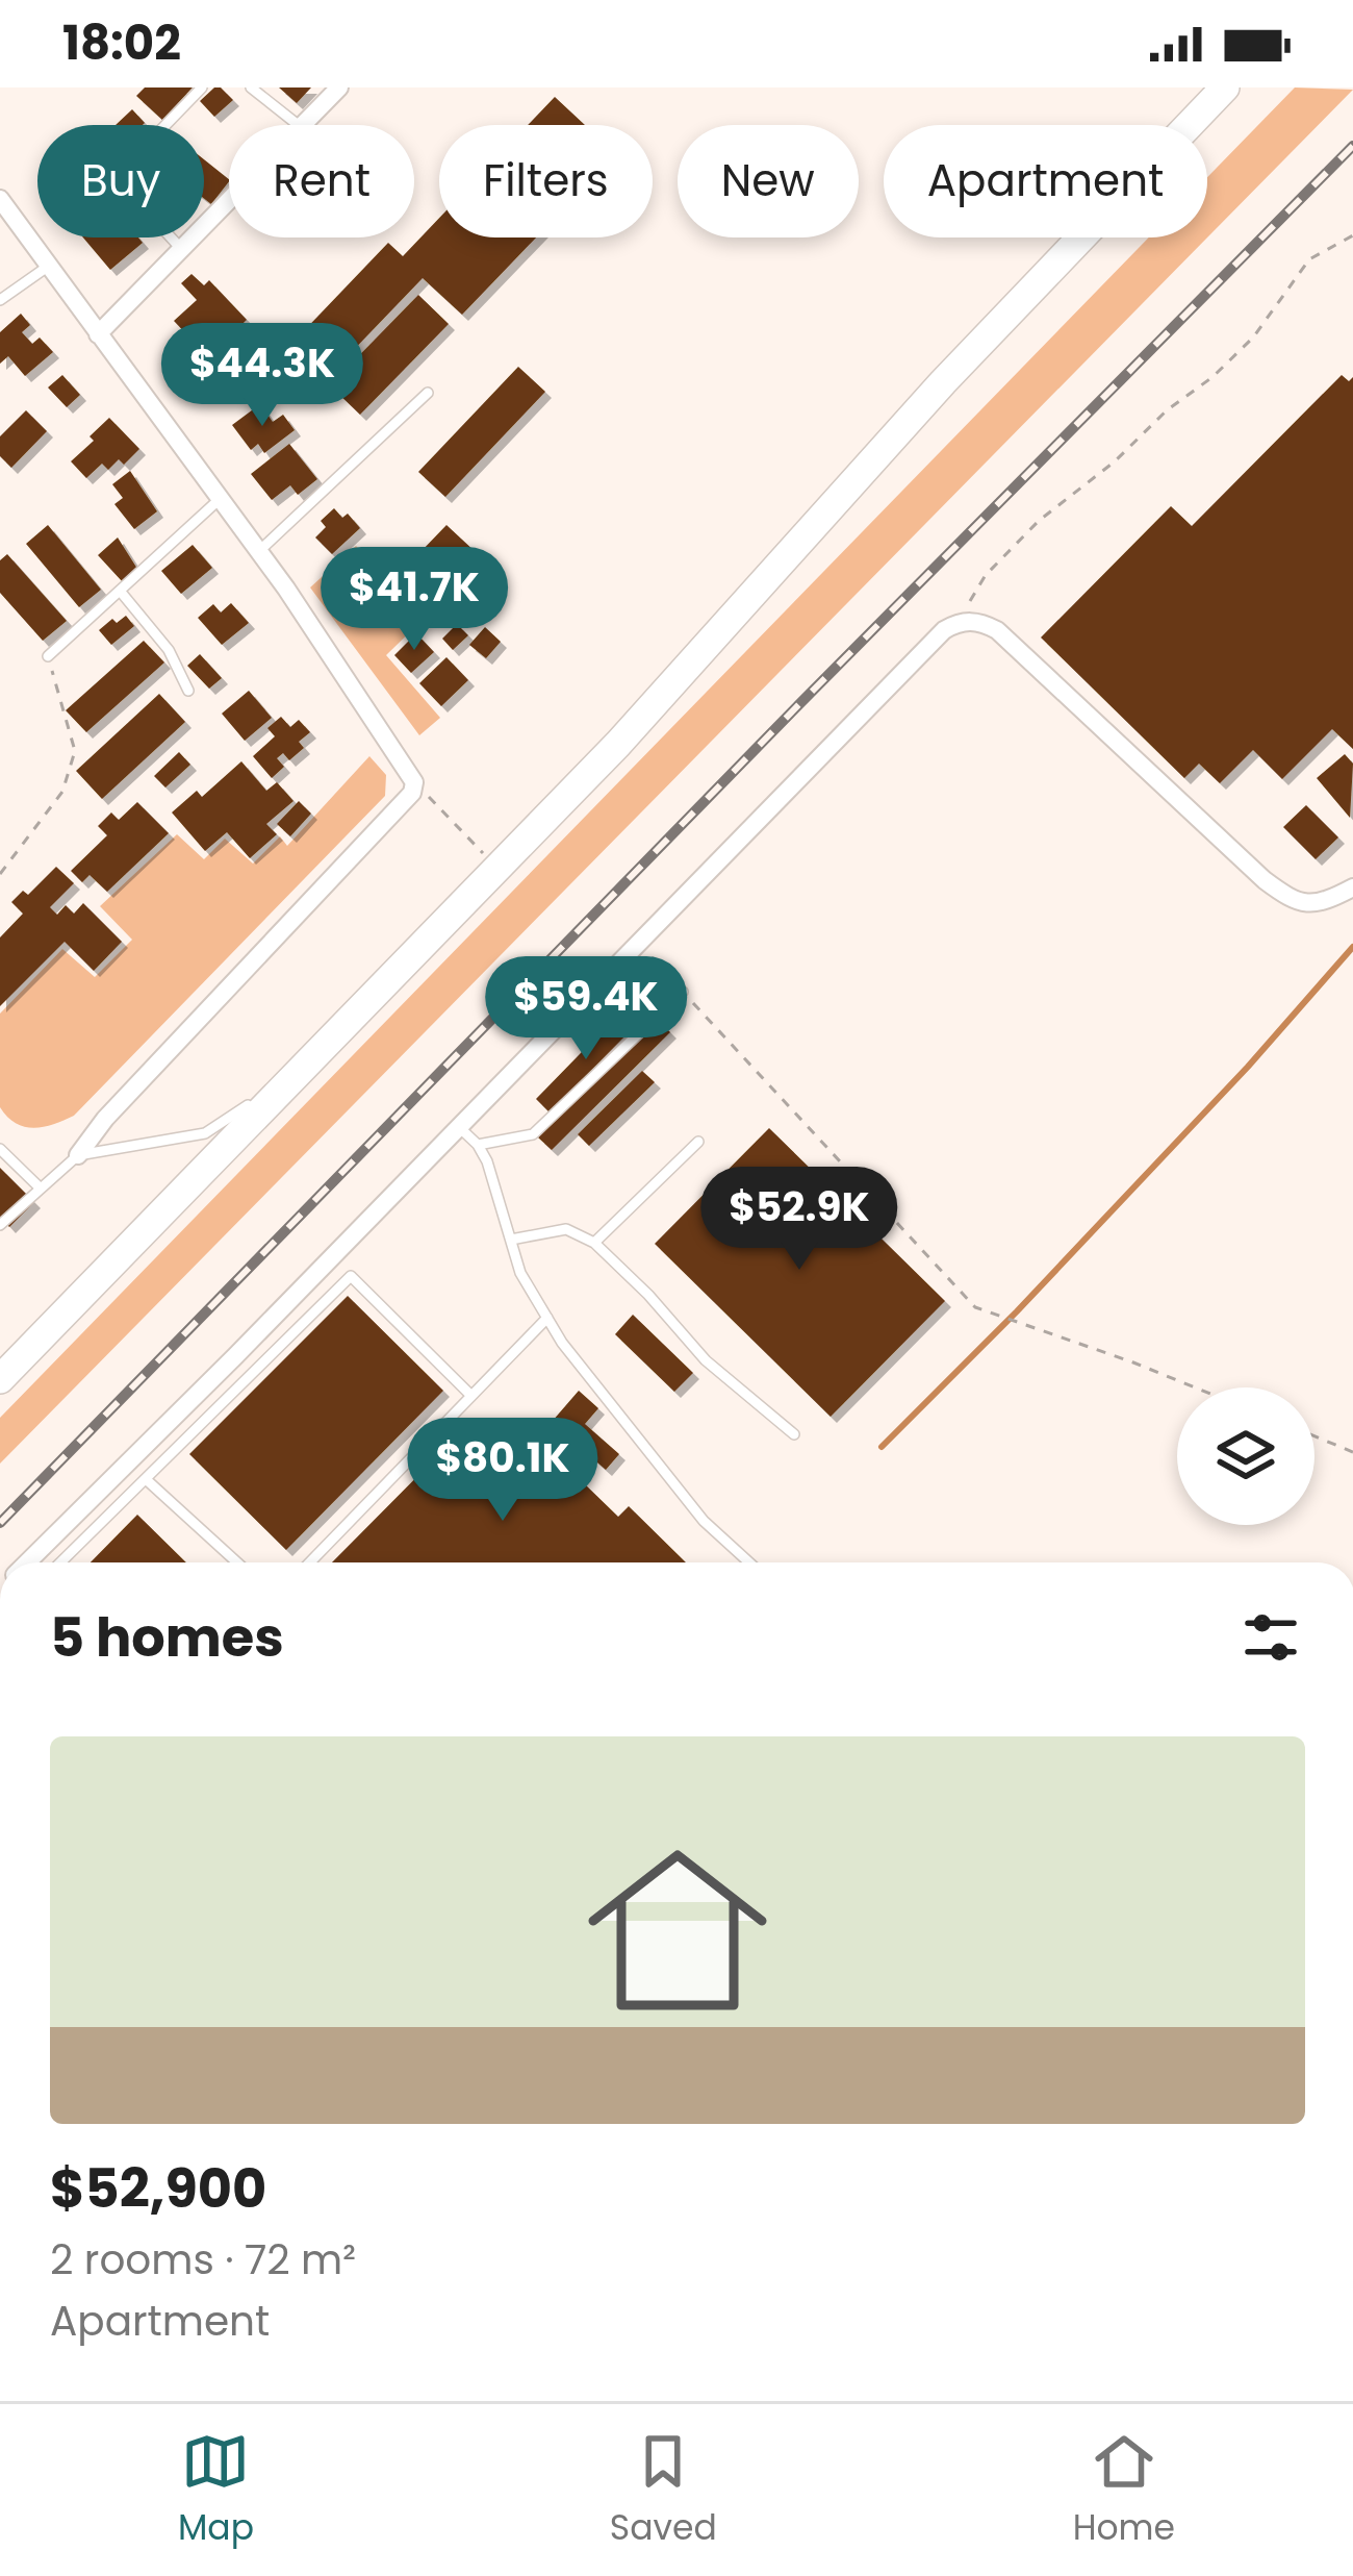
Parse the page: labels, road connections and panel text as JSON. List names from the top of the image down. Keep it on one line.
{"page":{"status":"18:02","chip":["Buy","Rent","Filters","New","Apartment"],"price":["$44.3K","$41.7K","$59.4K","$52.9K","$80.1K"],"heading":"5 homes","list":[{"name":"$52,900","note":"2 rooms · 72 m² · Apartment"}],"tabs":["Map","Saved","Home"]}}
